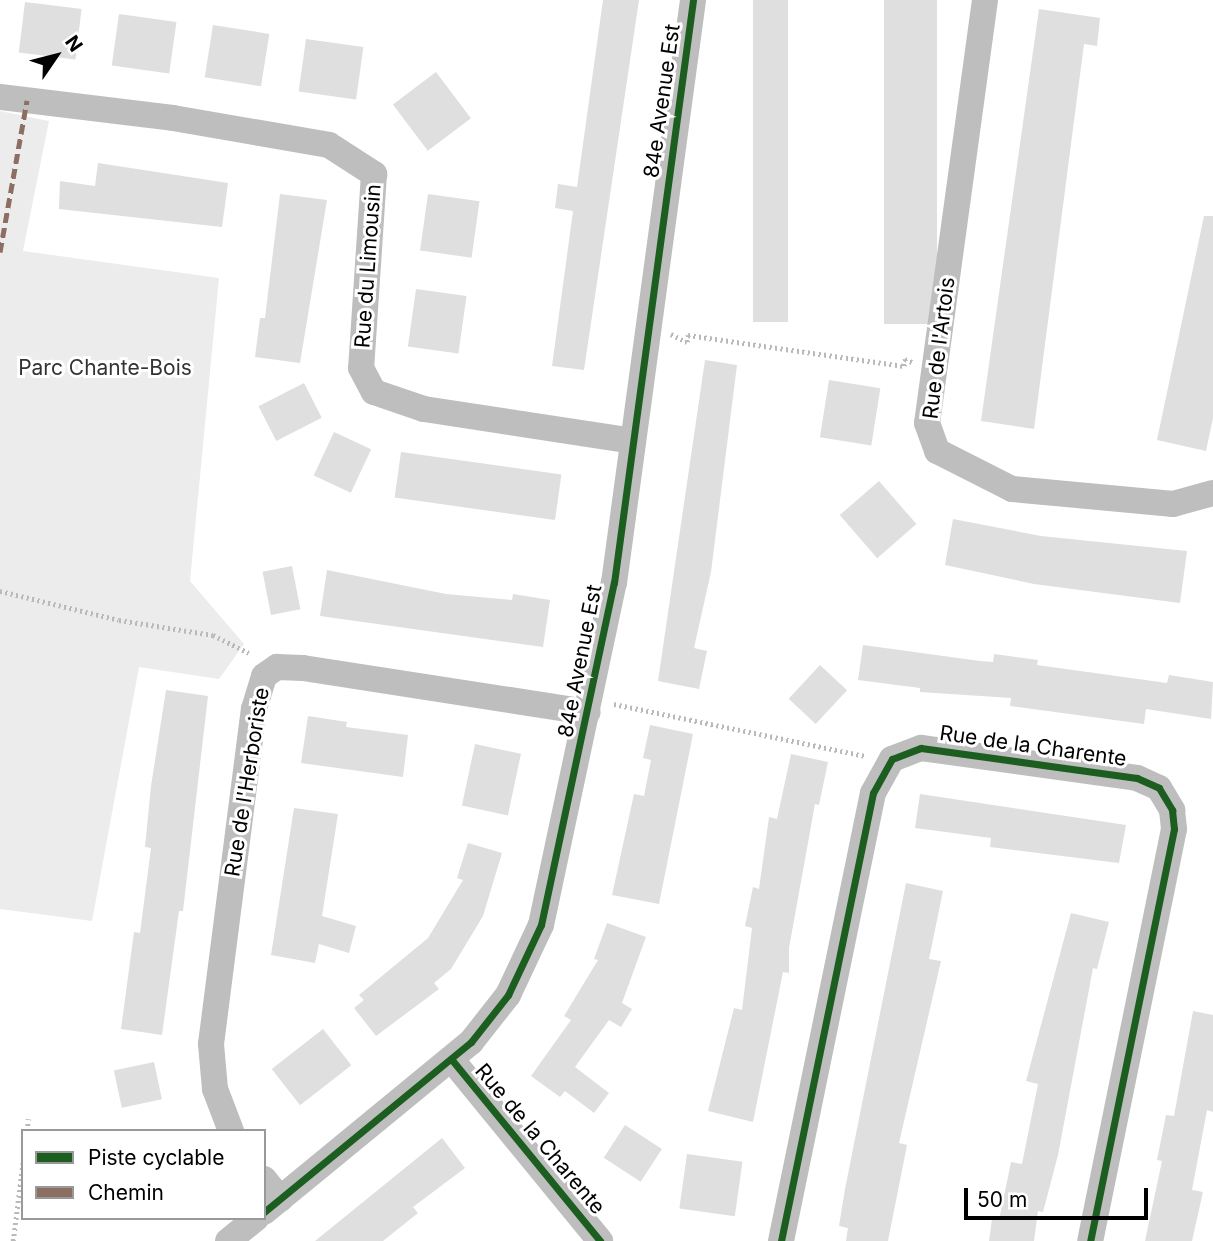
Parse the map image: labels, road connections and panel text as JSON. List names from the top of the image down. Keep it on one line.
{"streets":{"street":["84e Avenue Est","Rue du Limousin","Rue de l'Artois","Rue de la Charente","Rue de l'Herboriste"]},"crossings":[["84e Avenue Est","Rue du Limousin"],["84e Avenue Est","Rue de la Charente"],["84e Avenue Est","Rue de l'Herboriste"]],"parks":["Parc Chante-Bois"],"legend":["Piste cyclable","Chemin"],"scale_bar":"50 m","north":"top right"}
